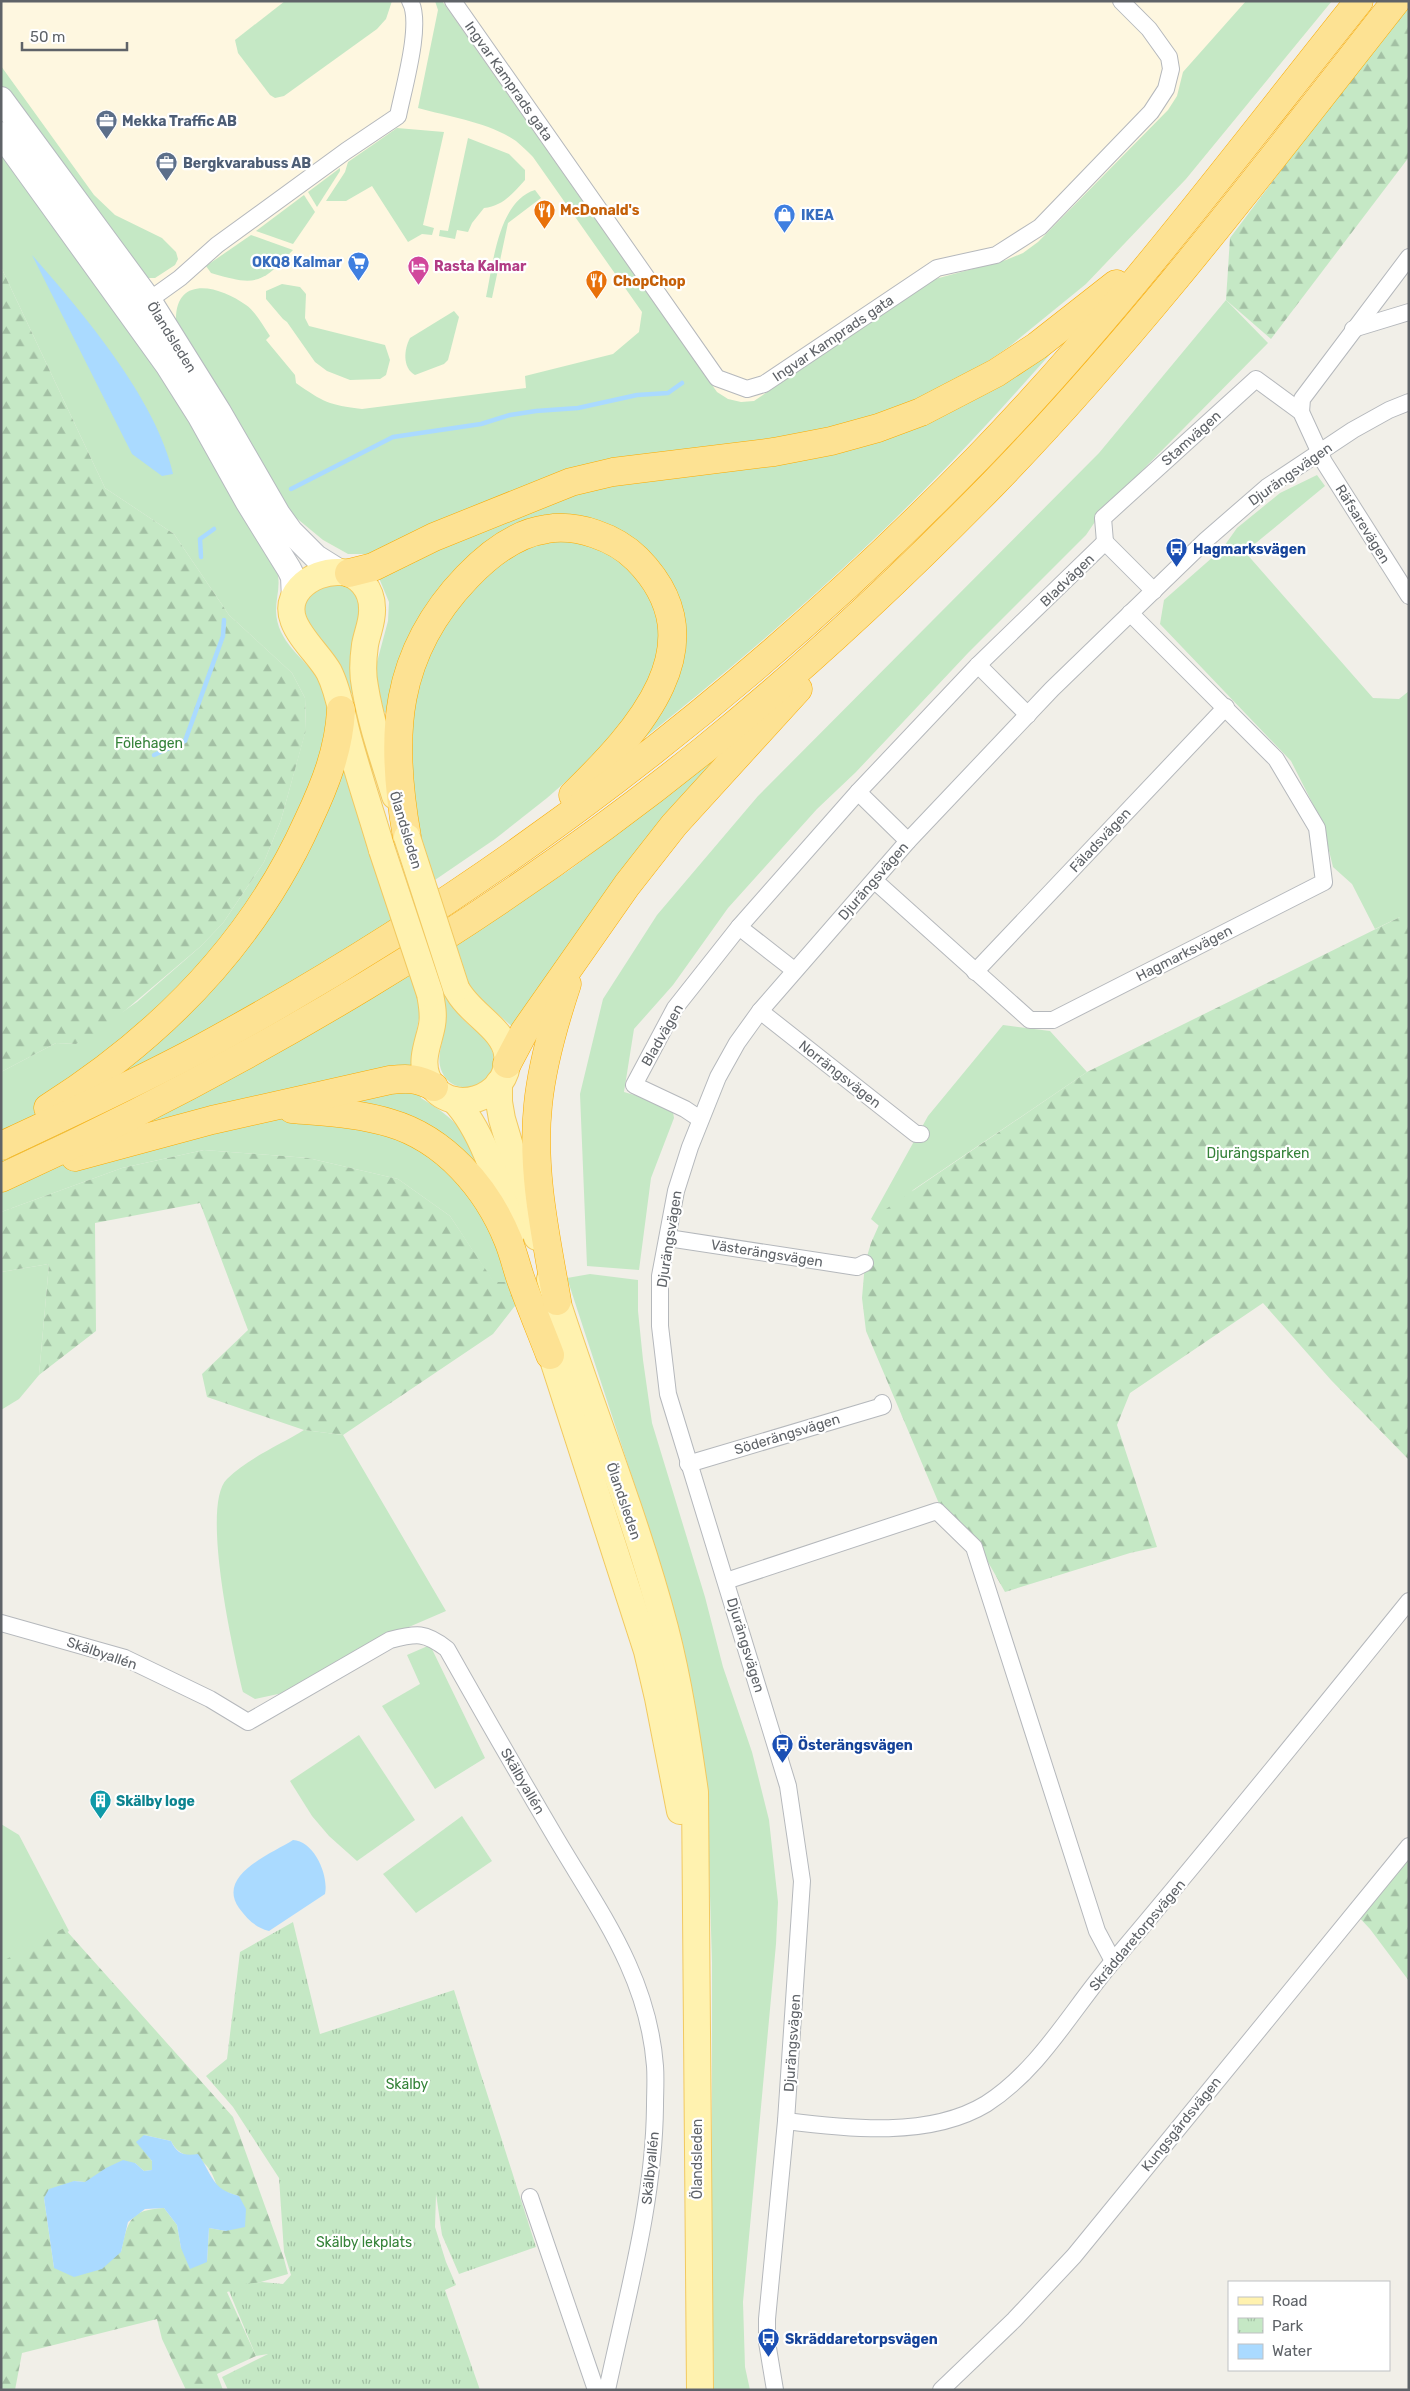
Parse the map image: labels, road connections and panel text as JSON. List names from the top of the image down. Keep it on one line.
{"streets":{"main road":["Ölandsleden"],"street":["Ingvar Kamprads gata","Stamvägen","Djurängsvägen","Räfsarevägen","Bladvägen","Fäladsvägen","Hagmarksvägen","Norrängsvägen","Västerängsvägen","Söderängsvägen","Skälbyallén","Skräddaretorpsvägen","Kungsgårdsvägen"]},"crossings":[["Stamvägen","Djurängsvägen"],["Stamvägen","Räfsarevägen"],["Stamvägen","Bladvägen"],["Djurängsvägen","Räfsarevägen"],["Djurängsvägen","Bladvägen"],["Djurängsvägen","Hagmarksvägen"],["Djurängsvägen","Norrängsvägen"],["Djurängsvägen","Västerängsvägen"],["Djurängsvägen","Söderängsvägen"],["Djurängsvägen","Skräddaretorpsvägen"],["Fäladsvägen","Hagmarksvägen"]],"parks":["Fölehagen","Djurängsparken","Skälby","Skälby lekplats"],"places":{"office":["Mekka Traffic AB","Bergkvarabuss AB"],"restaurant":["McDonald's","ChopChop"],"shop":["IKEA"],"supermarket":["OKQ8 Kalmar"],"hotel":["Rasta Kalmar"],"bus stop":["Hagmarksvägen","Österängsvägen","Skräddaretorpsvägen"],"building":["Skälby loge"]},"legend":["Road","Park","Water"],"scale_bar":"50 m"}
